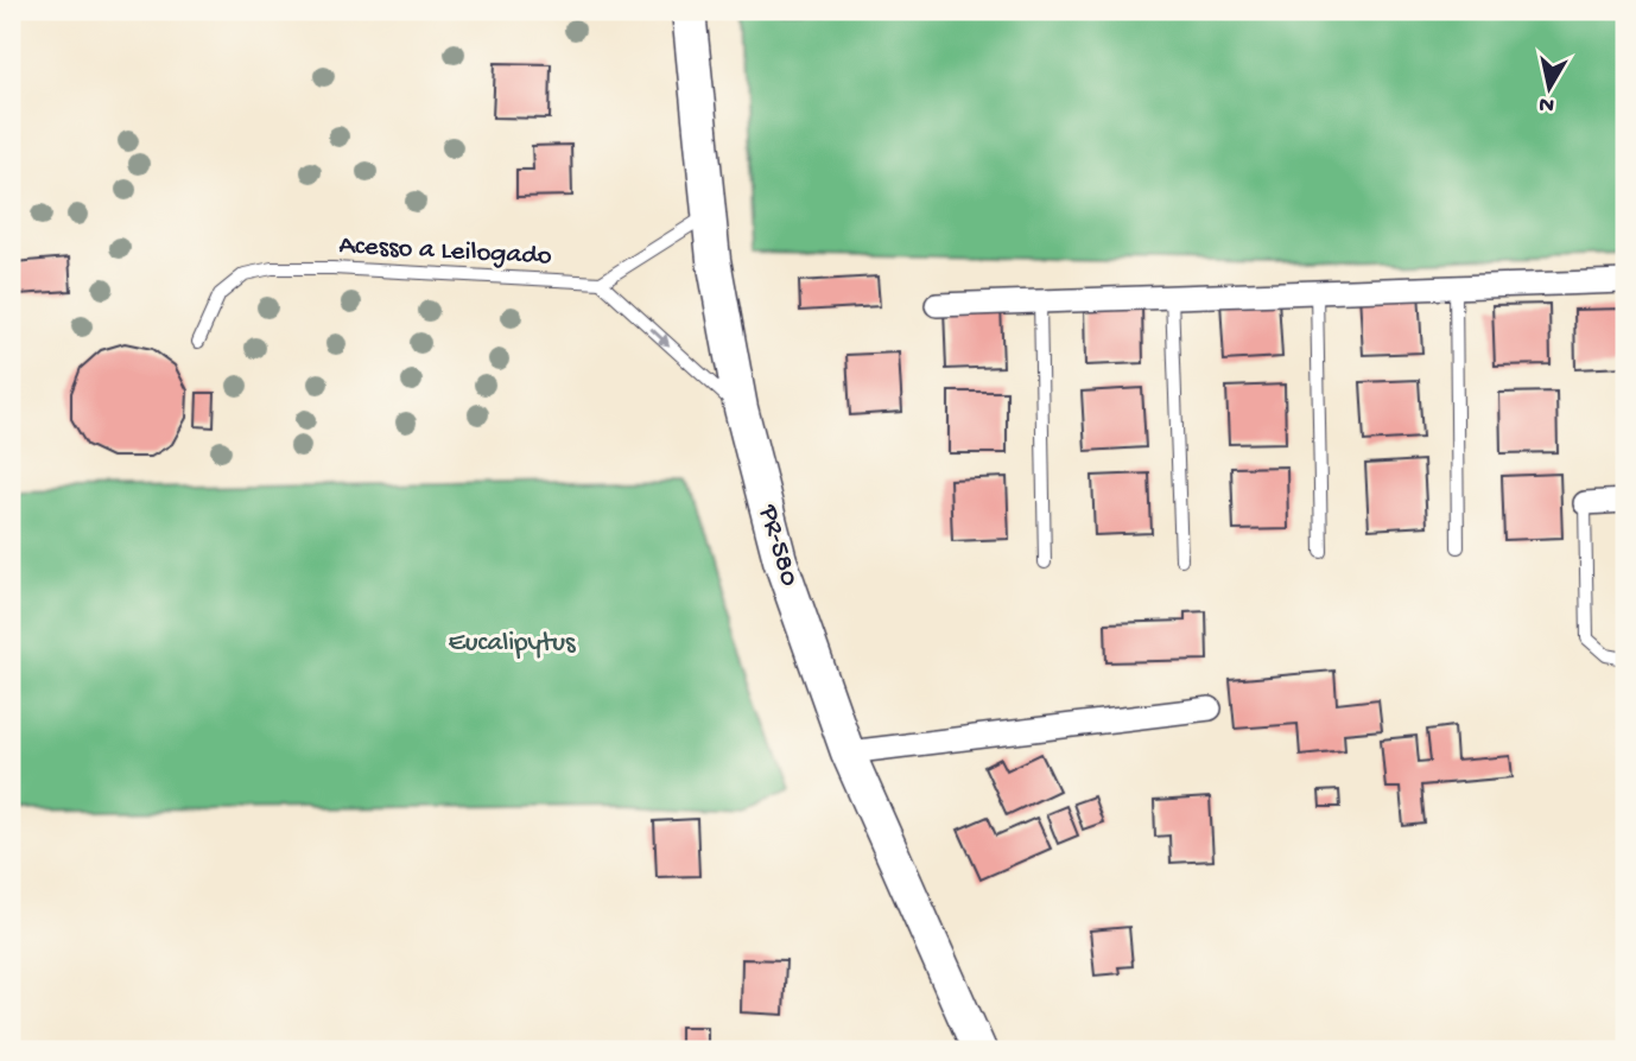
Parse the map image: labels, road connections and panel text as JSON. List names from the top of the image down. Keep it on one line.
{"streets":{"main road":["PR-580"],"lane":["Acesso a Leilogado"]},"parks":["Eucalipytus"],"north":"bottom"}
